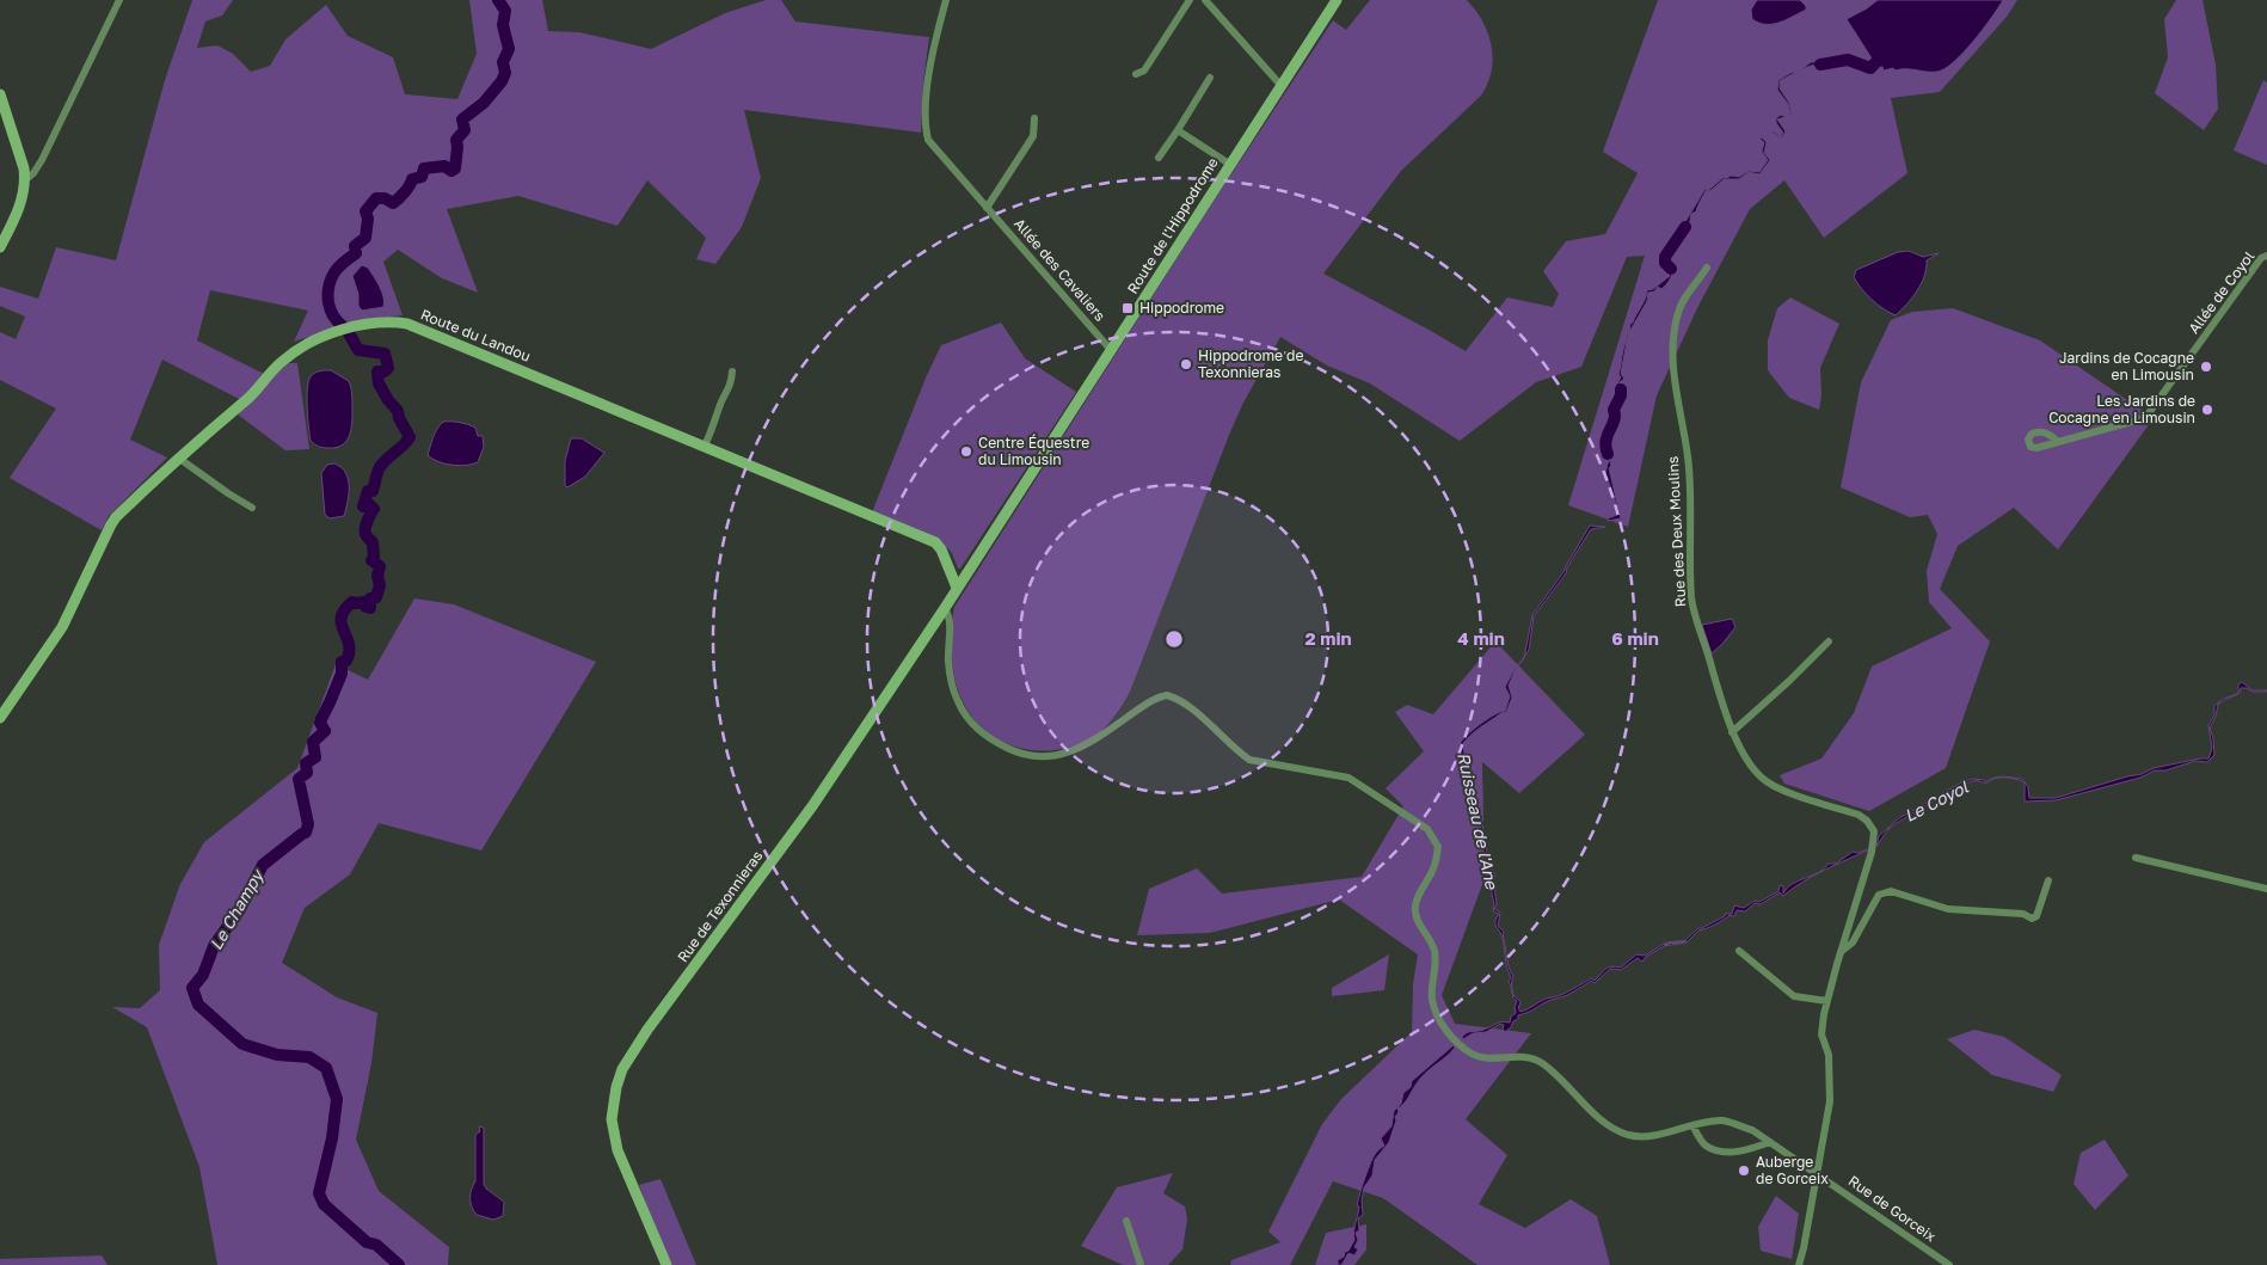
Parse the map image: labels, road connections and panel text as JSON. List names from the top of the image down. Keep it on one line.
{"streets":{"main road":["Route de l'Hippodrome","Route du Landou","Rue de Texonnieras"],"street":["Allée des Cavaliers","Allée de Coyol","Rue des Deux Moulins","Rue de Gorceix"]},"crossings":[["Route de l'Hippodrome","Allée des Cavaliers"],["Route de l'Hippodrome","Route du Landou"],["Route de l'Hippodrome","Rue de Texonnieras"],["Route du Landou","Rue de Texonnieras"],["Rue des Deux Moulins","Rue de Gorceix"],["Rue de Texonnieras","Rue de Gorceix"]],"water":["Le Coyol","Ruisseau de l'Ane","Le Champy"],"places":{"transit":["Hippodrome"],"other":["Hippodrome de Texonnieras","Jardins de Cocagne en Limousin","Les Jardins de Cocagne en Limousin","Centre Équestre du Limousin","Auberge de Gorceix"]},"rings":["2 min","4 min","6 min"]}
